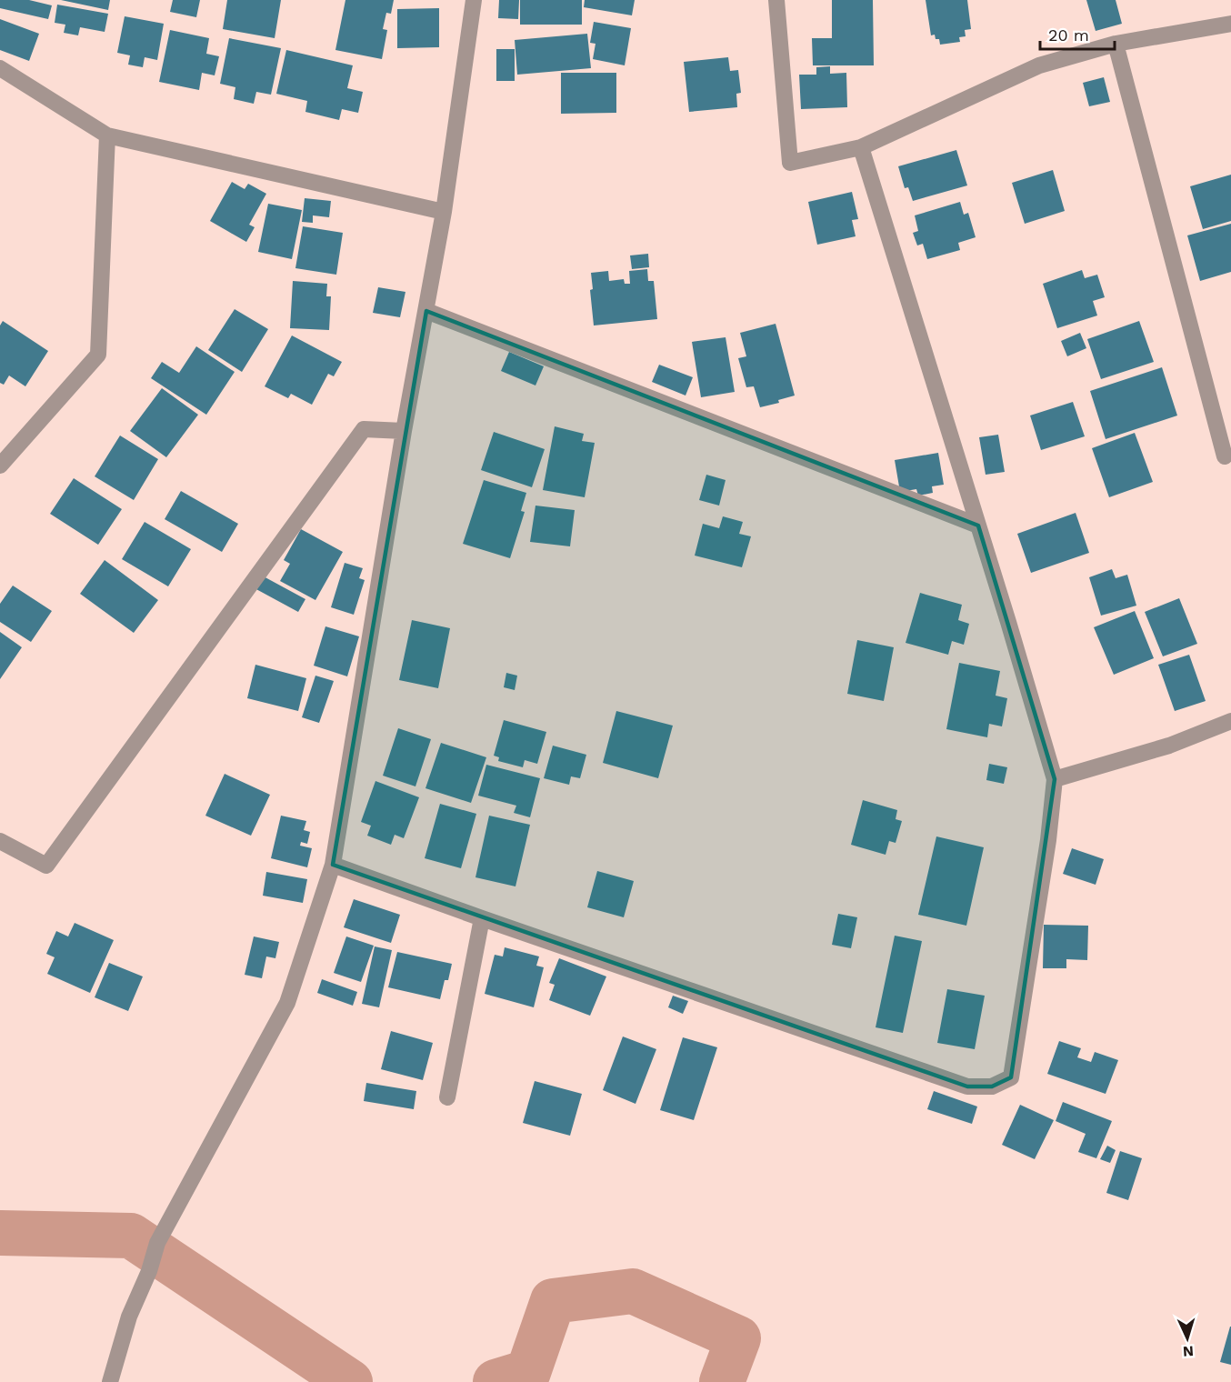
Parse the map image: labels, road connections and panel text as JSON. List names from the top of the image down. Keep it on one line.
{"scale_bar":"20 m","north":"bottom"}
